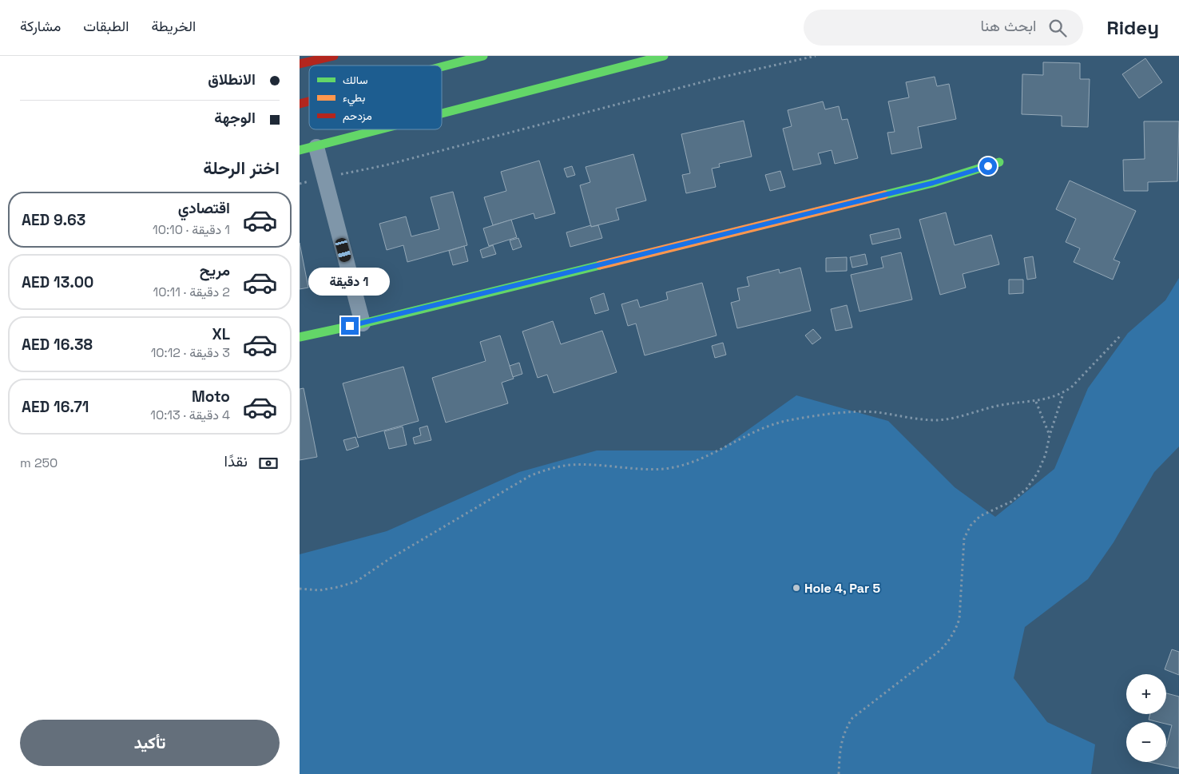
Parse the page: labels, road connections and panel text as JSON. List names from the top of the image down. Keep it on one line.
{"places":["Hole 4, Par 5"],"legend":["سالك","بطيء","مزدحم"],"page":{"header":"Ridey","search":"ابحث هنا","nav":["الخريطة","الطبقات","مشاركة"],"banner":["الانطلاق","الوجهة"],"heading":"اختر الرحلة","list":[{"name":"اقتصادي","note":"1 دقيقة · 10:10","value":"AED 9.63"},{"name":"مريح","note":"2 دقيقة · 10:11","value":"AED 13.00"},{"name":"XL","note":"3 دقيقة · 10:12","value":"AED 16.38"},{"name":"Moto","note":"4 دقيقة · 10:13","value":"AED 16.71"}],"bubble":"1 دقيقة","pay":["نقدًا","250 m"],"map_buttons":["+","−"],"buttons":"تأكيد"}}
